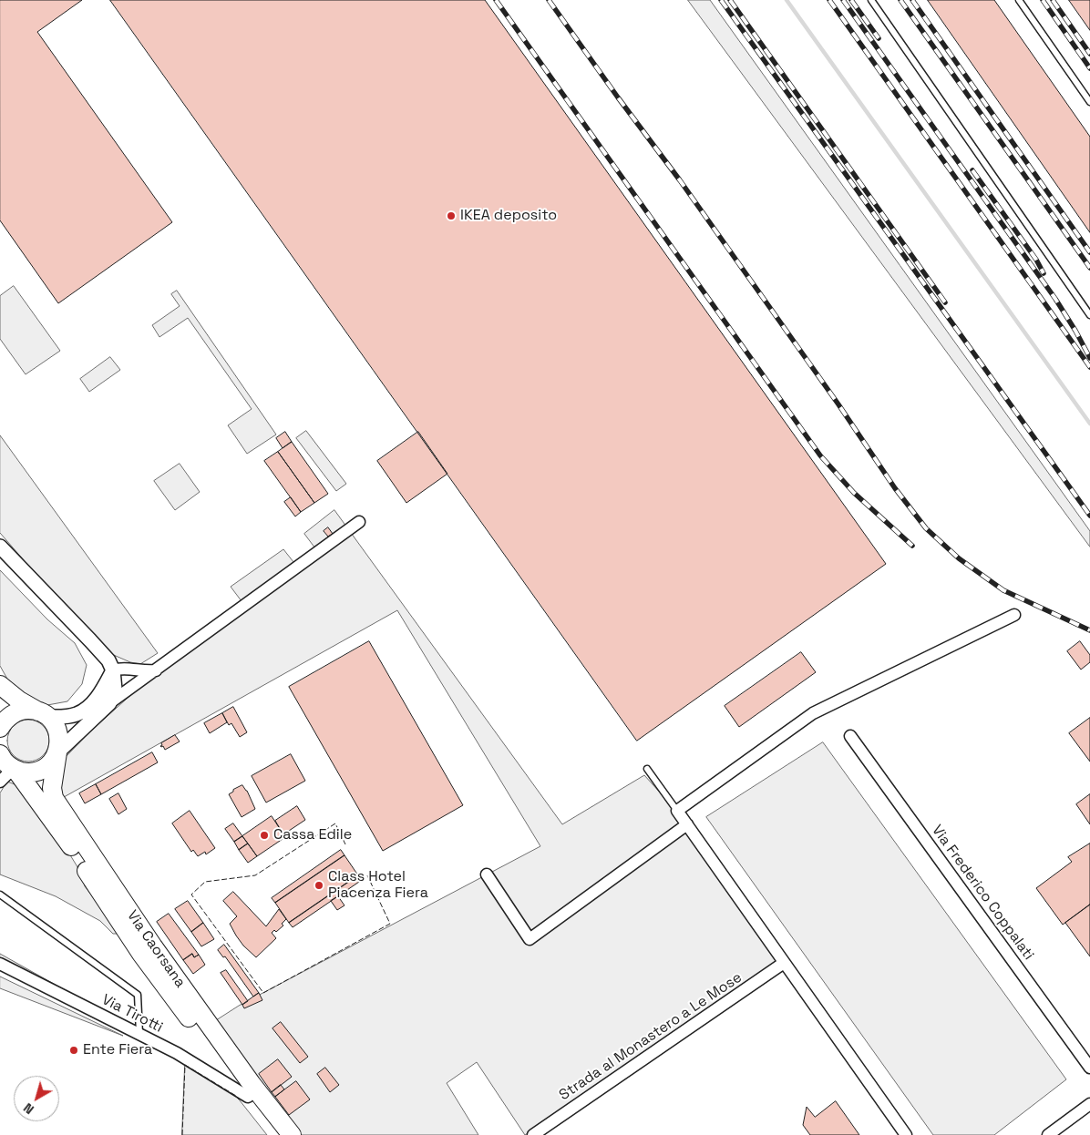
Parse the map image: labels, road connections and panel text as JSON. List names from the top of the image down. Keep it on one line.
{"streets":{"main road":["Via Caorsana"],"street":["Via Frederico Coppalati","Via Tirotti","Strada al Monastero a Le Mose"]},"crossings":[["Via Caorsana","Via Tirotti"]],"places":["IKEA deposito","Cassa Edile","Class Hotel Piacenza Fiera","Ente Fiera"],"north":"bottom left"}
